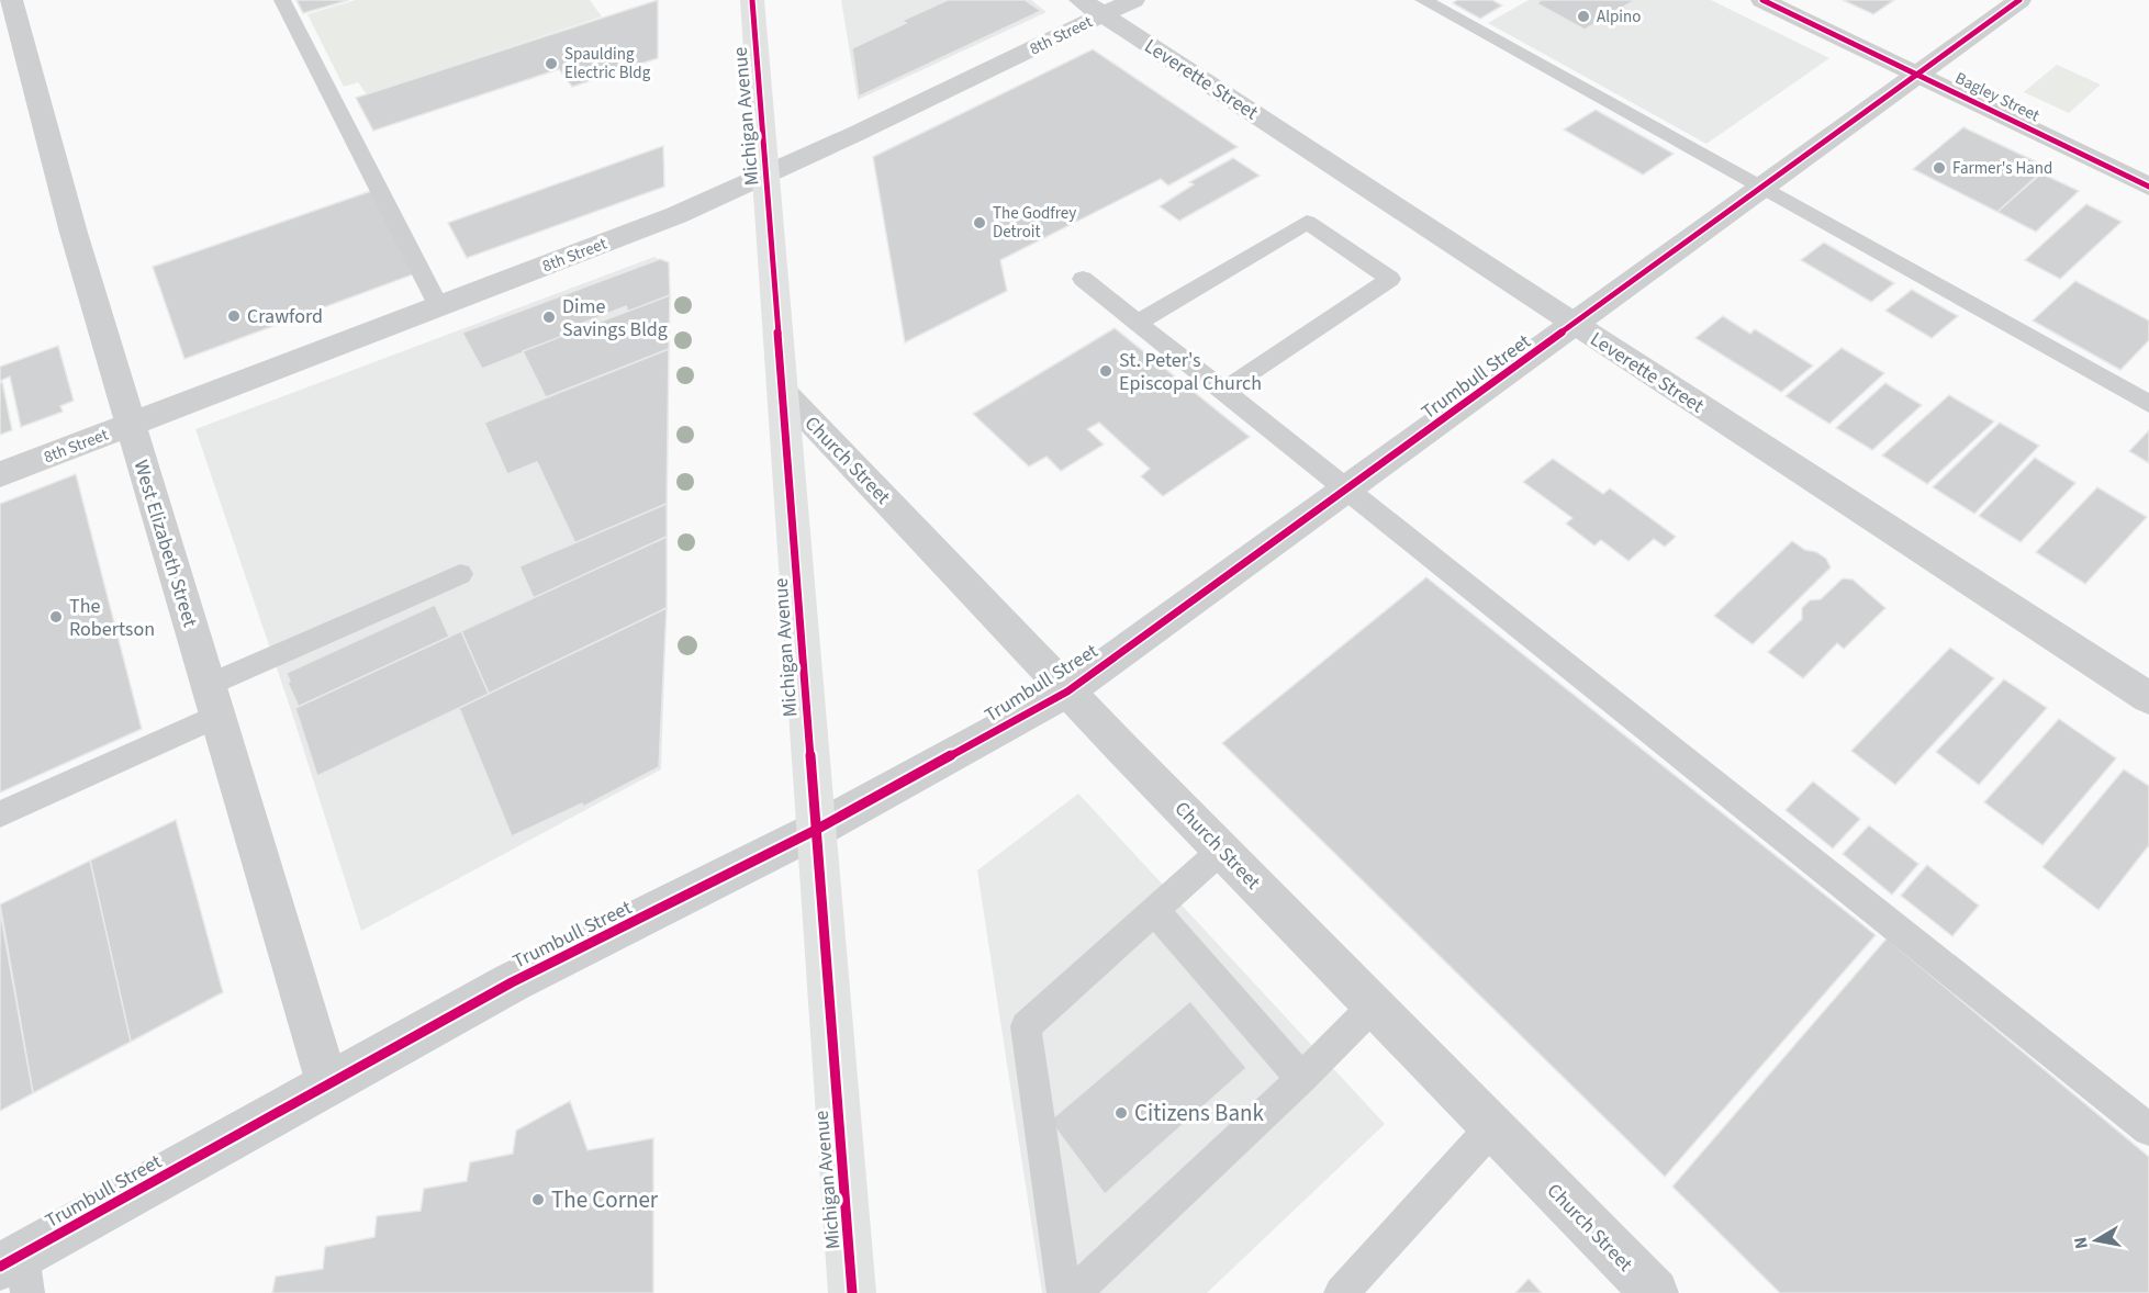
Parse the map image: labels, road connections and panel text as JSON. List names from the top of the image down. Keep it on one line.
{"streets":{"main road":["Michigan Avenue"],"street":["8th Street","Leverette Street","Bagley Street","Trumbull Street","Church Street","West Elizabeth Street"]},"crossings":[["8th Street","Leverette Street"],["8th Street","Michigan Avenue"],["8th Street","West Elizabeth Street"],["Leverette Street","Trumbull Street"],["Bagley Street","Trumbull Street"],["Michigan Avenue","Trumbull Street"],["Michigan Avenue","Church Street"],["Trumbull Street","Church Street"],["Trumbull Street","West Elizabeth Street"]],"places":["Alpino","Spaulding Electric Bldg","Farmer's Hand","The Godfrey Detroit","Crawford","Dime Savings Bldg","St. Peter's Episcopal Church","The Robertson","Citizens Bank","The Corner"],"north":"left"}
